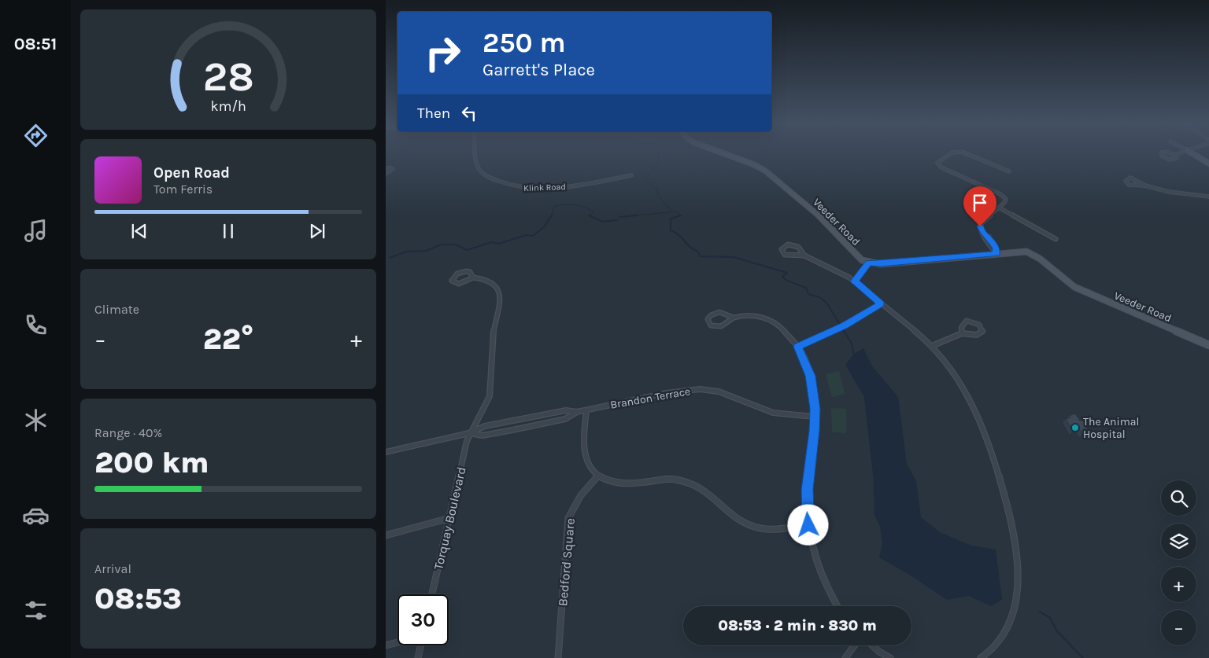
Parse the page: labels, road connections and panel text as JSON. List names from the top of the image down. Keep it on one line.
{"streets":{"street":["Klink Road","Veeder Road","Brandon Terrace","Torquay Boulevard","Bedford Square"]},"crossings":[["Brandon Terrace","Torquay Boulevard"]],"places":["The Animal Hospital"],"page":{"tabs":"08:51","turn":["250 m","Garrett's Place"],"then":"Then","song":["Open Road","Tom Ferris"],"tile":["Climate",["Range · 40%","200 km"],["Arrival","08:53"]],"heat":["−","22°","+"],"map_buttons":["+","−"],"limit":"30","trip":"08:53 · 2 min · 830 m","gauge":["28","km/h"]}}
